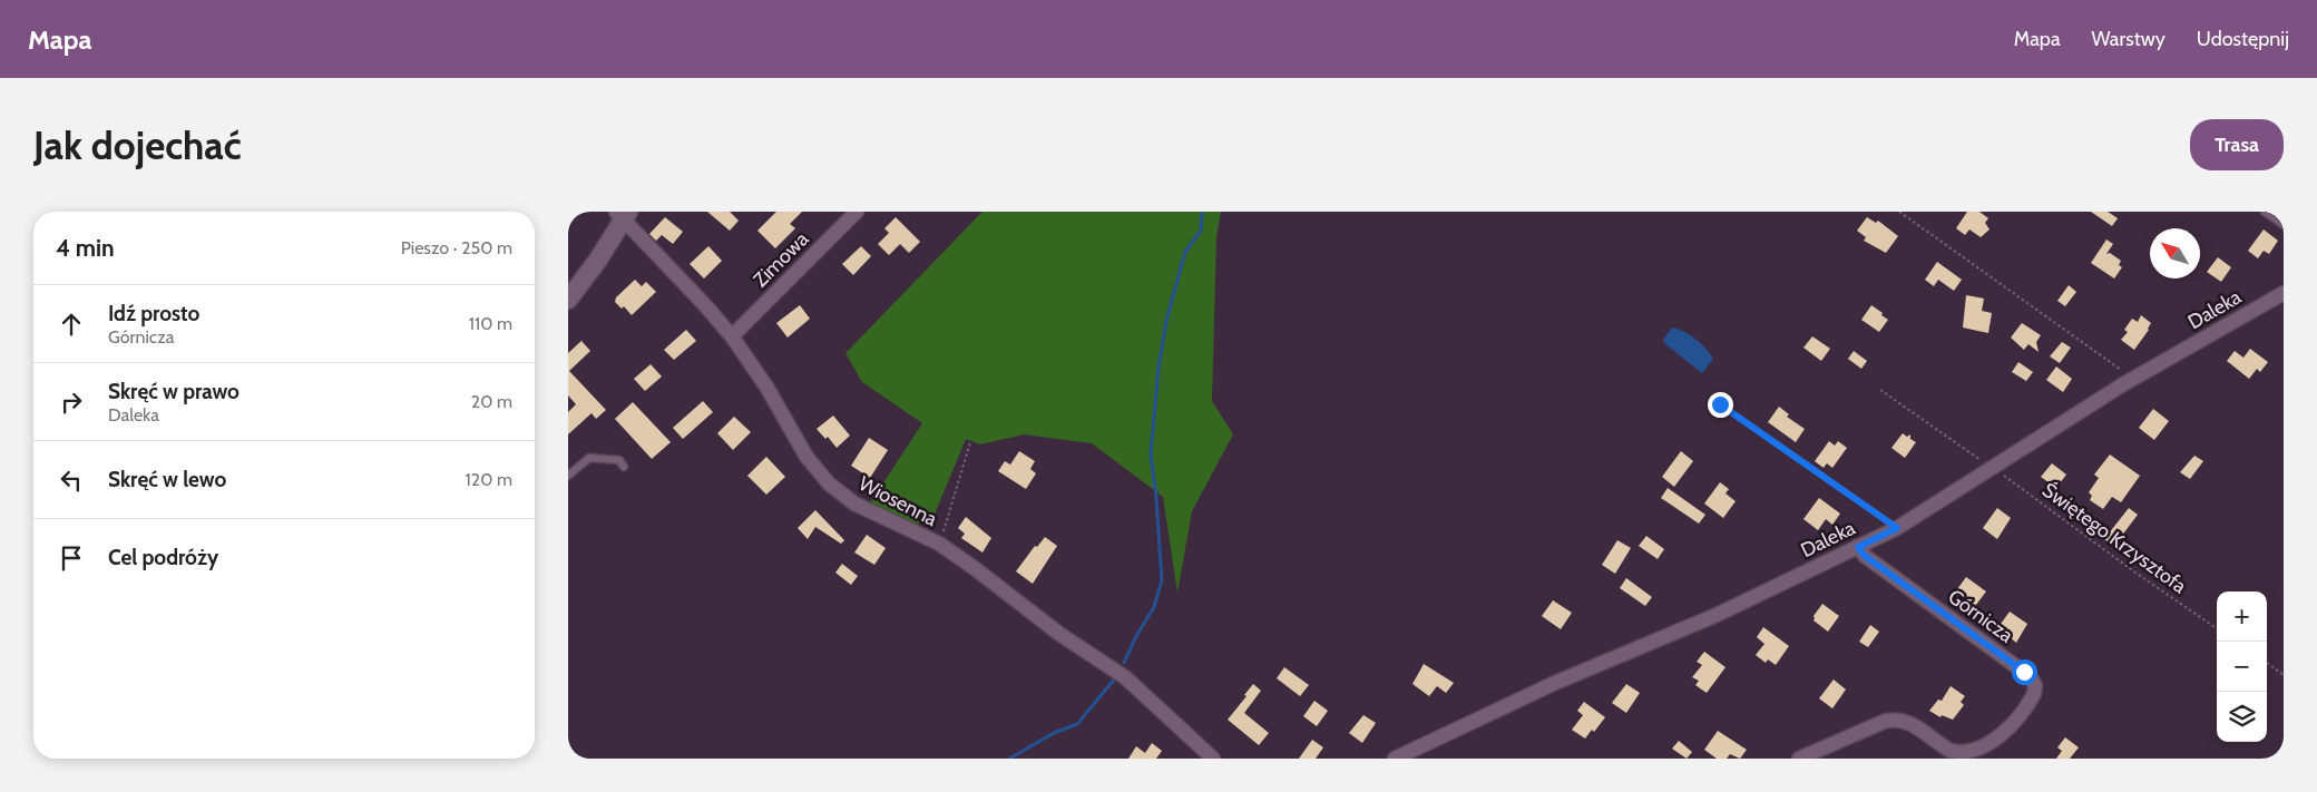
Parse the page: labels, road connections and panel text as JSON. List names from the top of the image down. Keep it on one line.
{"streets":{"street":["Zimowa","Daleka","Wiosenna","Górnicza"],"path":["Świętego Krzysztofa"]},"crossings":[["Zimowa","Wiosenna"],["Daleka","Świętego Krzysztofa"],["Daleka","Górnicza"]],"north":"top left","page":{"header":"Mapa","nav":["Mapa","Warstwy","Udostępnij"],"buttons":"Trasa","title":"Jak dojechać","heading":["4 min","Pieszo · 250 m"],"list":[["Idź prosto","Górnicza","110 m"],["Skręć w prawo","Daleka","20 m"],["Skręć w lewo","120 m"],"Cel podróży"],"map_buttons":["+","−"]}}
